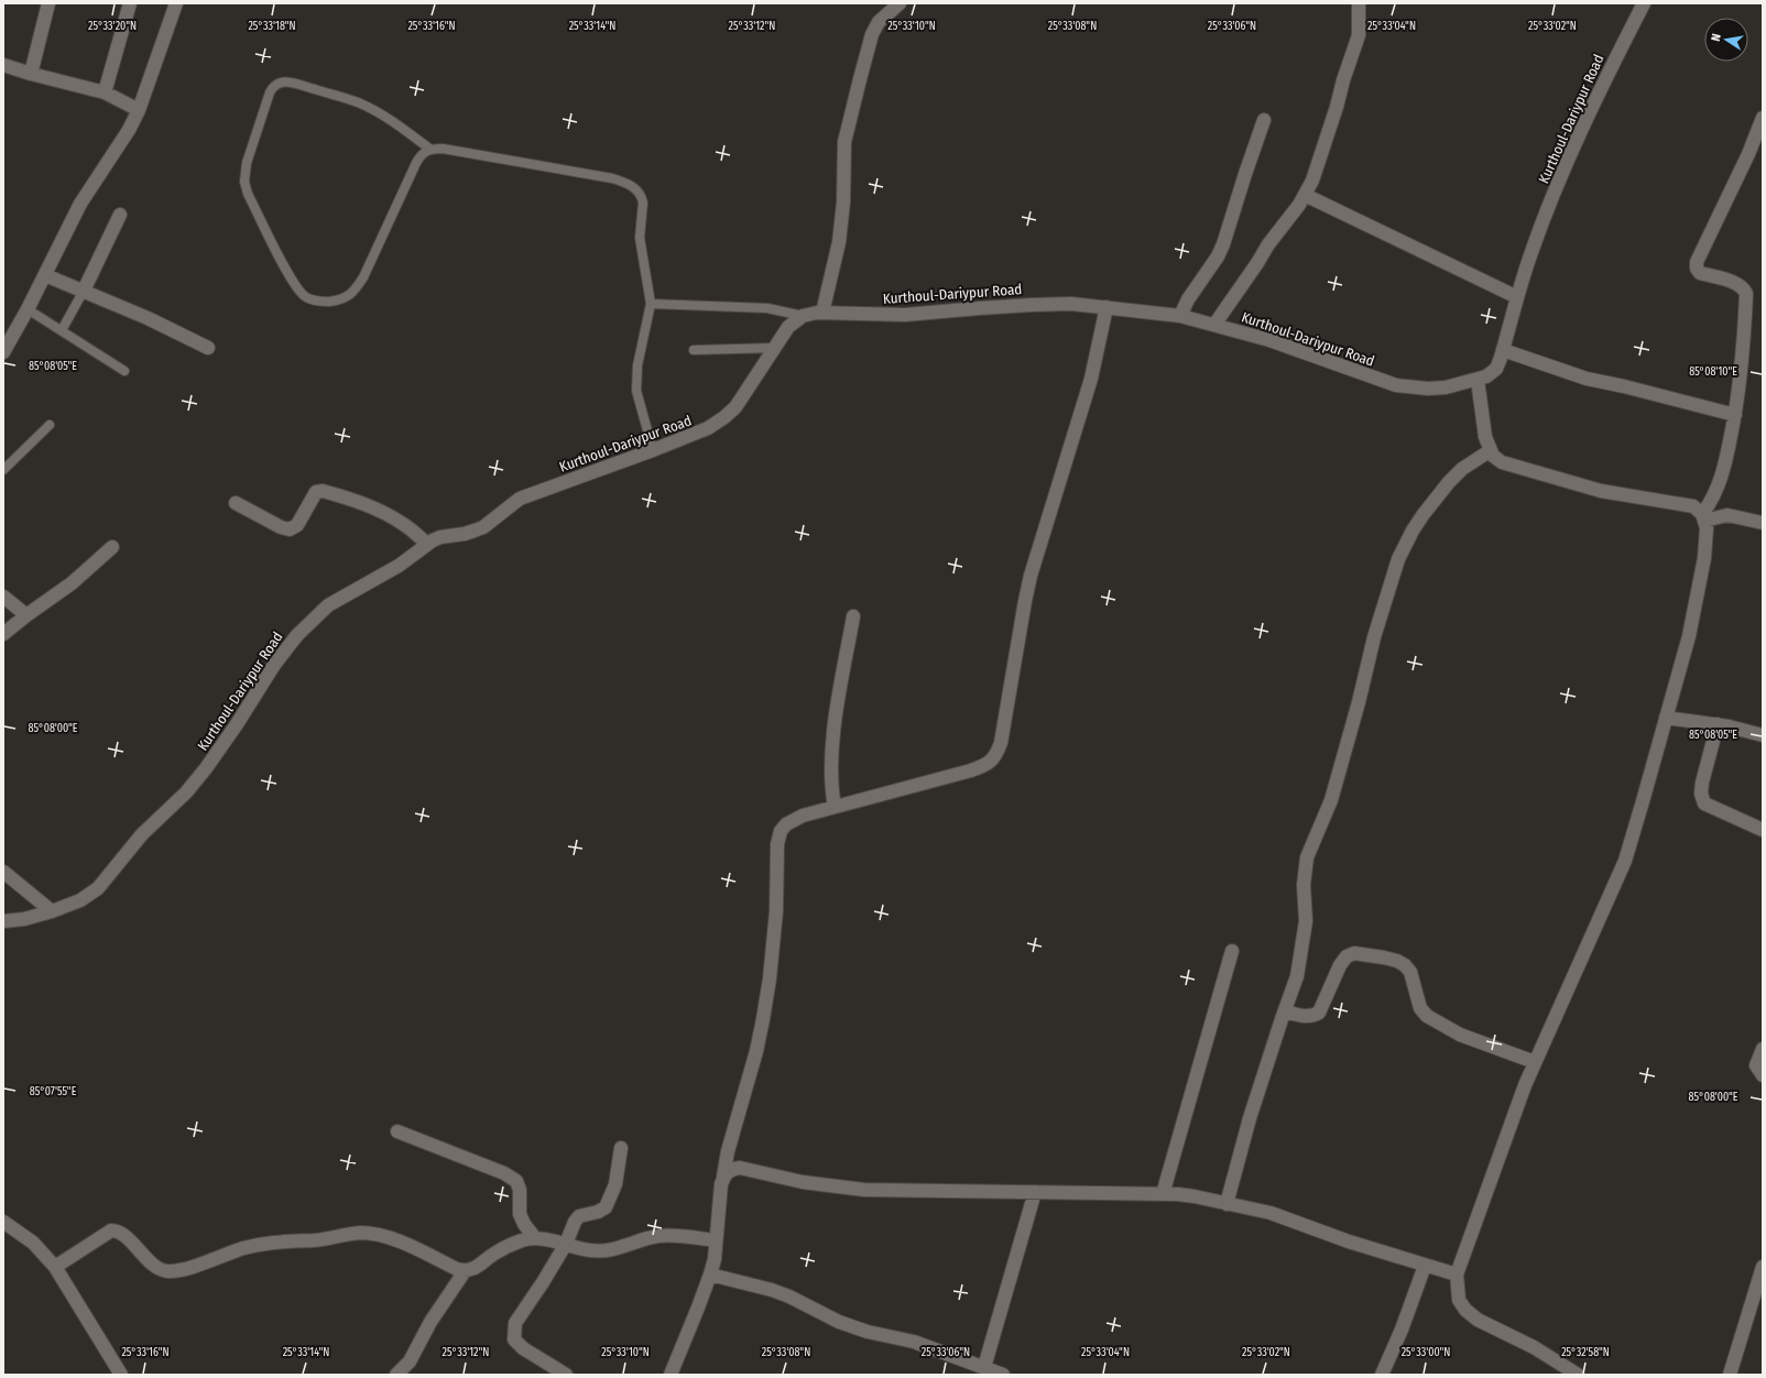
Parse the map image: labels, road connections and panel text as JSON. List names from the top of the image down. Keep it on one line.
{"streets":{"street":["Kurthoul-Dariypur Road"]},"north":"left","coordinates":["25°33'20\"N","25°33'18\"N","25°33'16\"N","25°33'14\"N","25°33'12\"N","25°33'10\"N","25°33'08\"N","25°33'06\"N","25°33'04\"N","25°33'02\"N","85°08'05\"E","85°08'10\"E","85°08'00\"E","85°07'55\"E","25°33'00\"N","25°32'58\"N"]}
